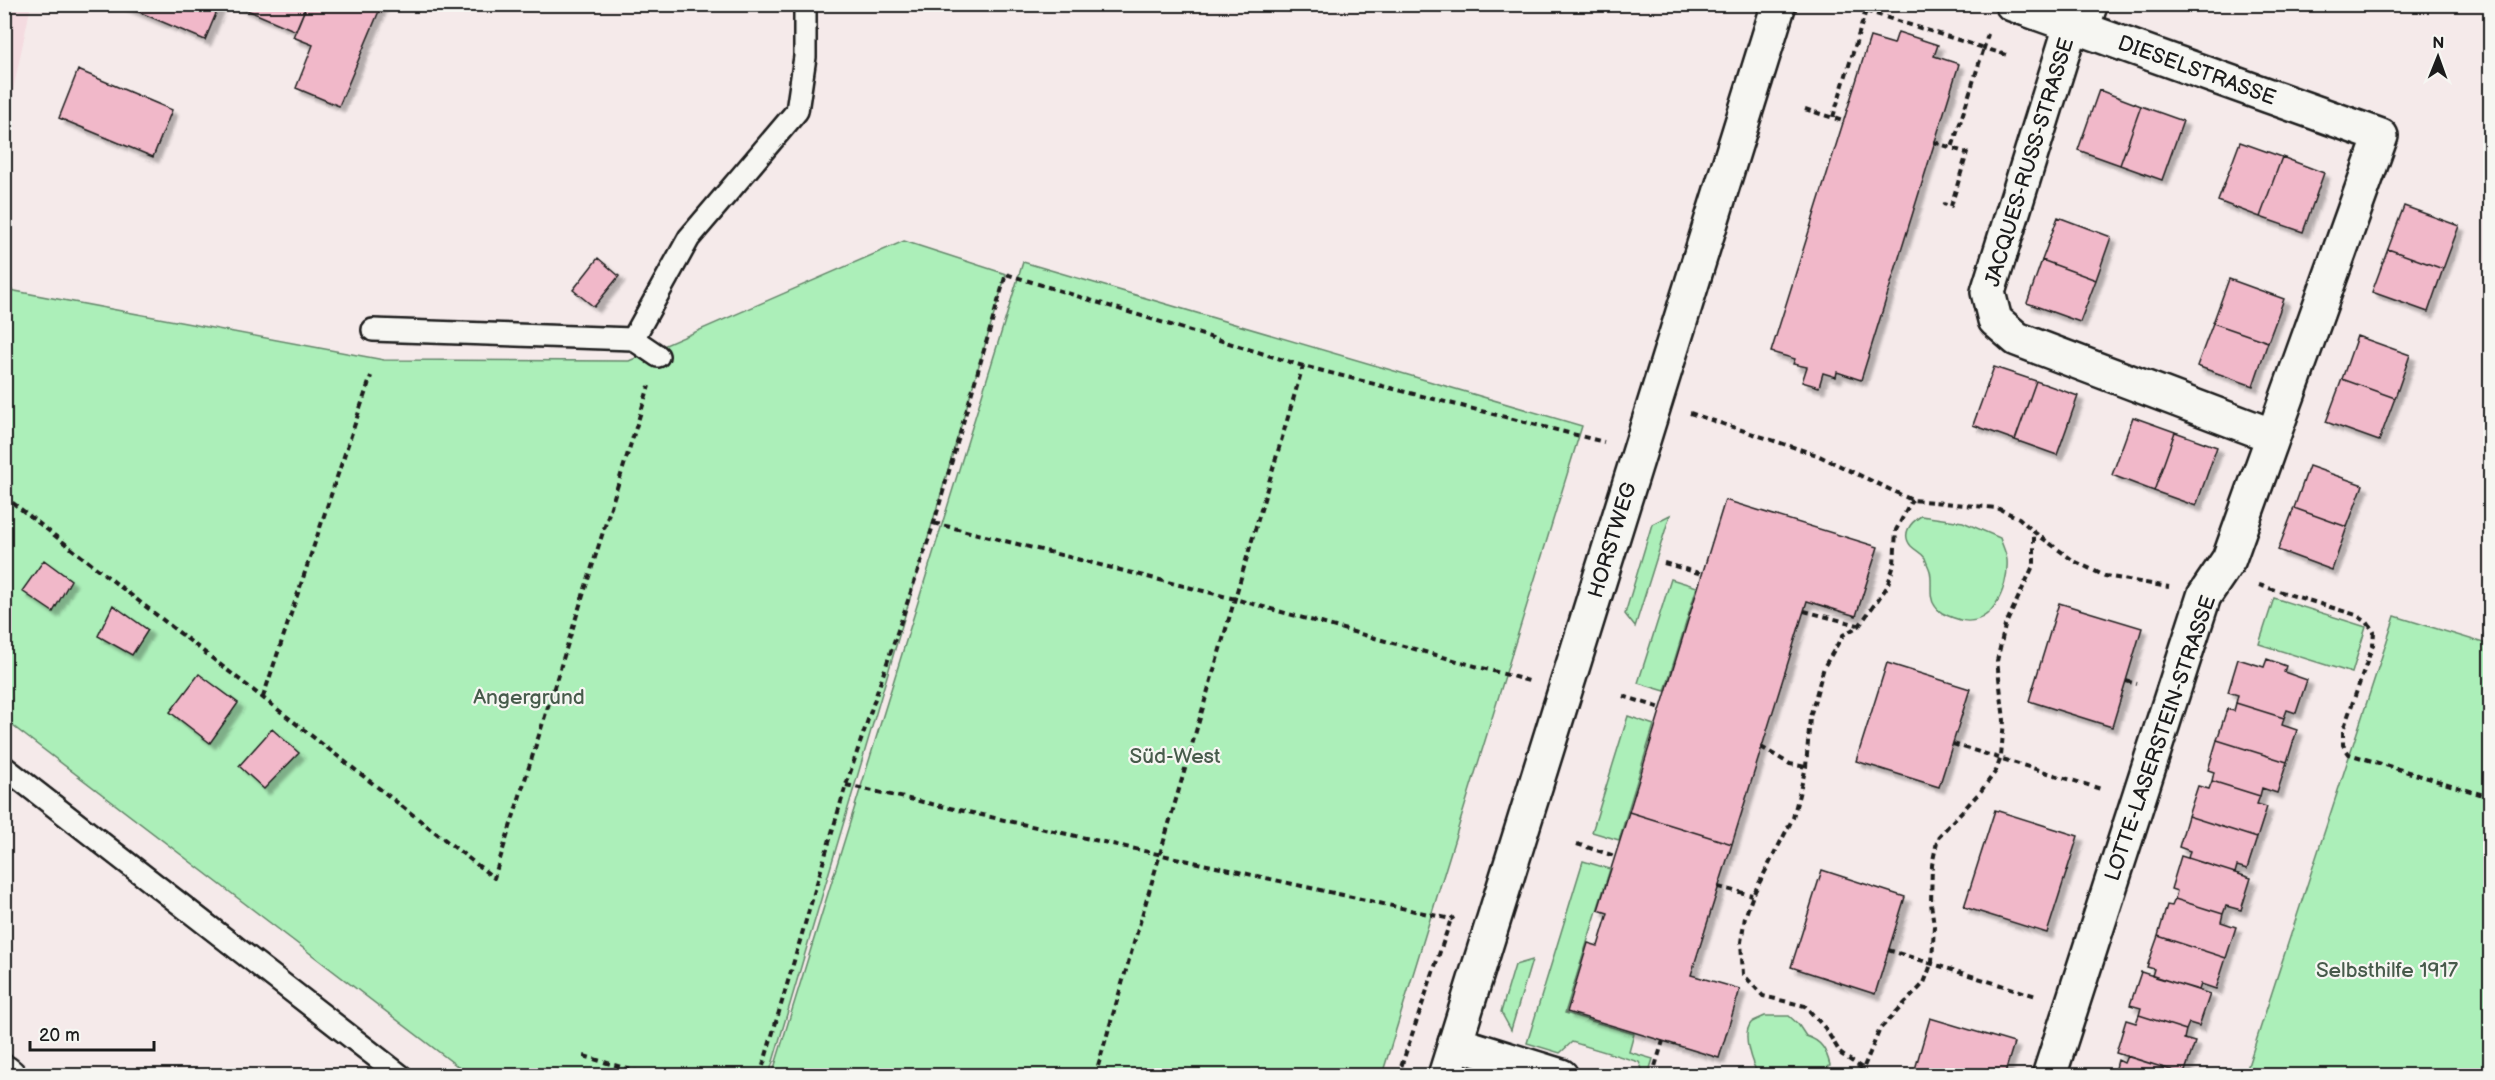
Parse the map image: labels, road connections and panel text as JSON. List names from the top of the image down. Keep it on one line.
{"streets":{"main road":["DIESELSTRASSE","JACQUES-RUSS-STRASSE","HORSTWEG","LOTTE-LASERSTEIN-STRASSE"]},"crossings":[["DIESELSTRASSE","JACQUES-RUSS-STRASSE"],["DIESELSTRASSE","LOTTE-LASERSTEIN-STRASSE"],["JACQUES-RUSS-STRASSE","LOTTE-LASERSTEIN-STRASSE"]],"parks":["Angergrund","Süd-West","Selbsthilfe 1917"],"scale_bar":"20 m","north":"top"}
